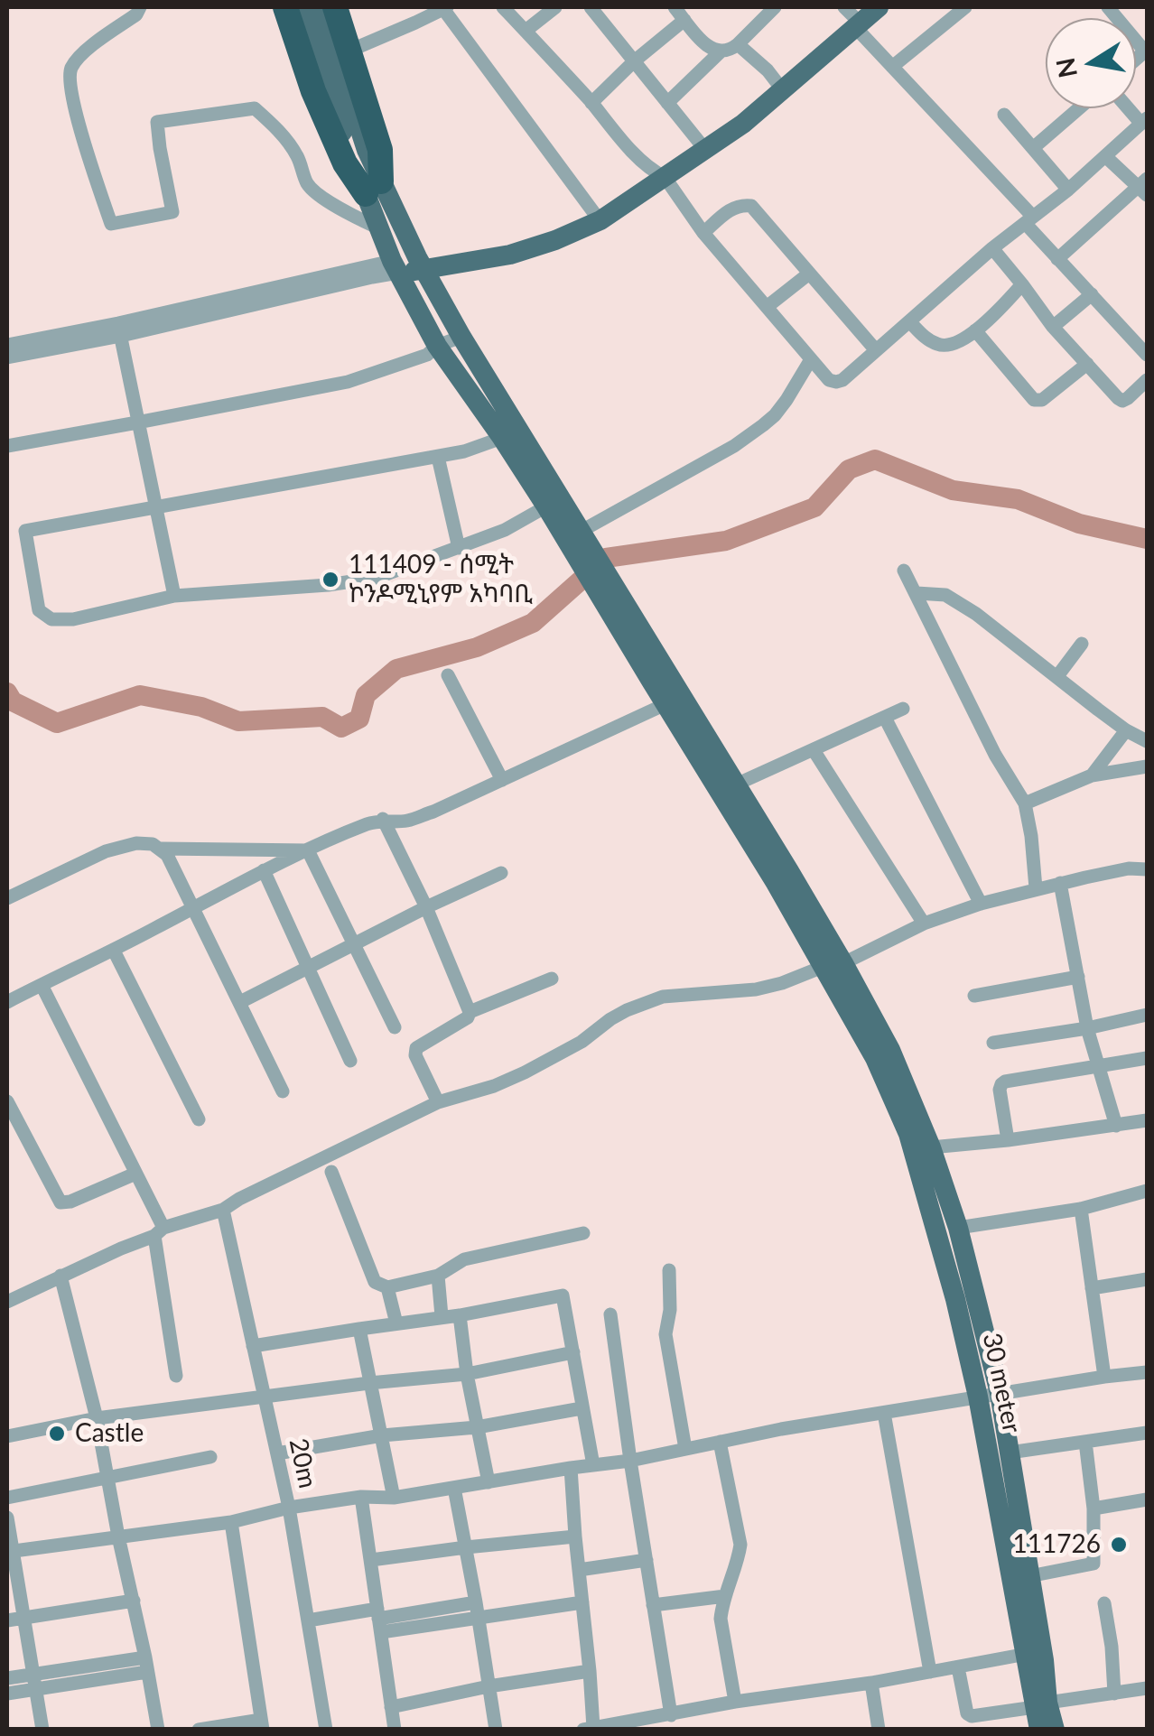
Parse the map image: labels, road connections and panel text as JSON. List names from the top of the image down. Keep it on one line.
{"streets":{"main road":["30 meter"],"street":["20m"]},"places":["111409 - ሰሚት ኮንዶሚኒየም አካባቢ","Castle","111726"],"north":"left"}
